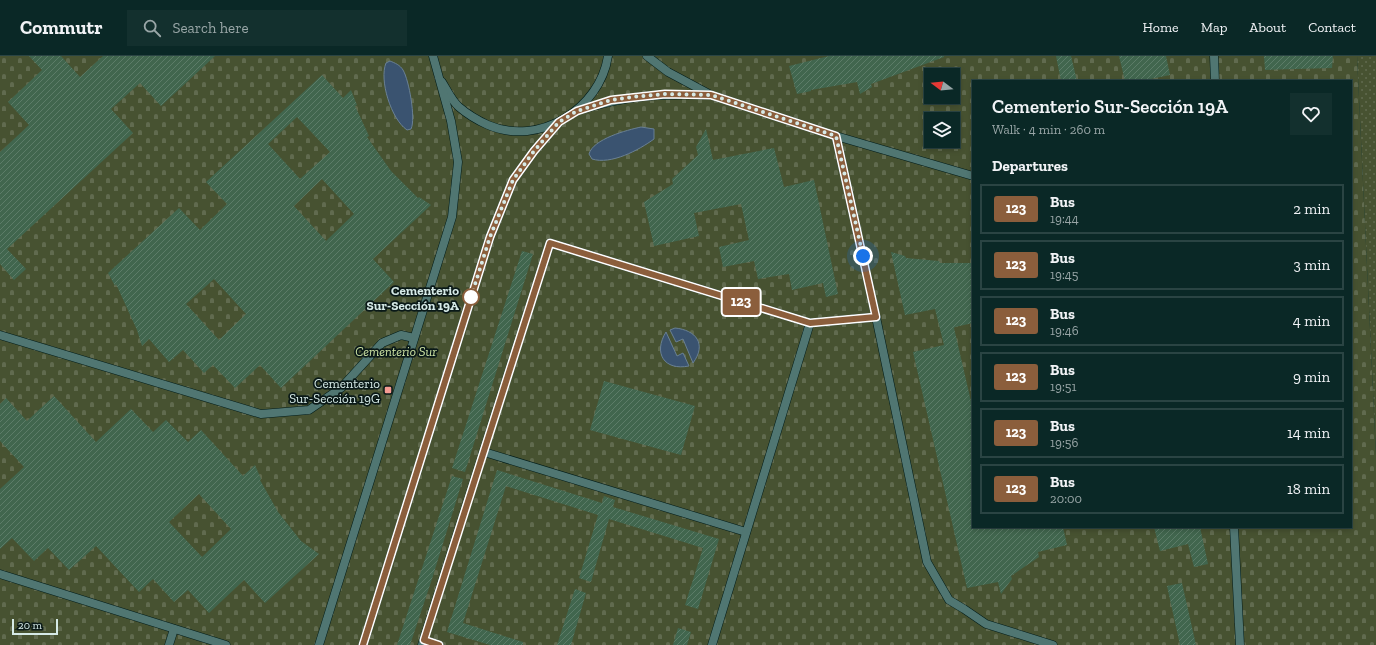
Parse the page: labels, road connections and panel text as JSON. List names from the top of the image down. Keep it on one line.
{"parks":["Cementerio Sur"],"places":{"other":["Cementerio Sur-Sección 19A"],"transit":["Cementerio Sur-Sección 19G"]},"lines":["bus line 123"],"scale_bar":"20 m","north":"left","page":{"header":"Commutr","search":"Search here","nav":["Home","Map","About","Contact"],"on_map":"123","heading":[["Cementerio Sur-Sección 19A","Walk · 4 min · 260 m"],"Departures"],"list":[{"mark":"123","name":"Bus","note":"19:44","value":"2 min"},{"mark":"123","name":"Bus","note":"19:45","value":"3 min"},{"mark":"123","name":"Bus","note":"19:46","value":"4 min"},{"mark":"123","name":"Bus","note":"19:51","value":"9 min"},{"mark":"123","name":"Bus","note":"19:56","value":"14 min"},{"mark":"123","name":"Bus","note":"20:00","value":"18 min"}],"scale":"20 m"}}
